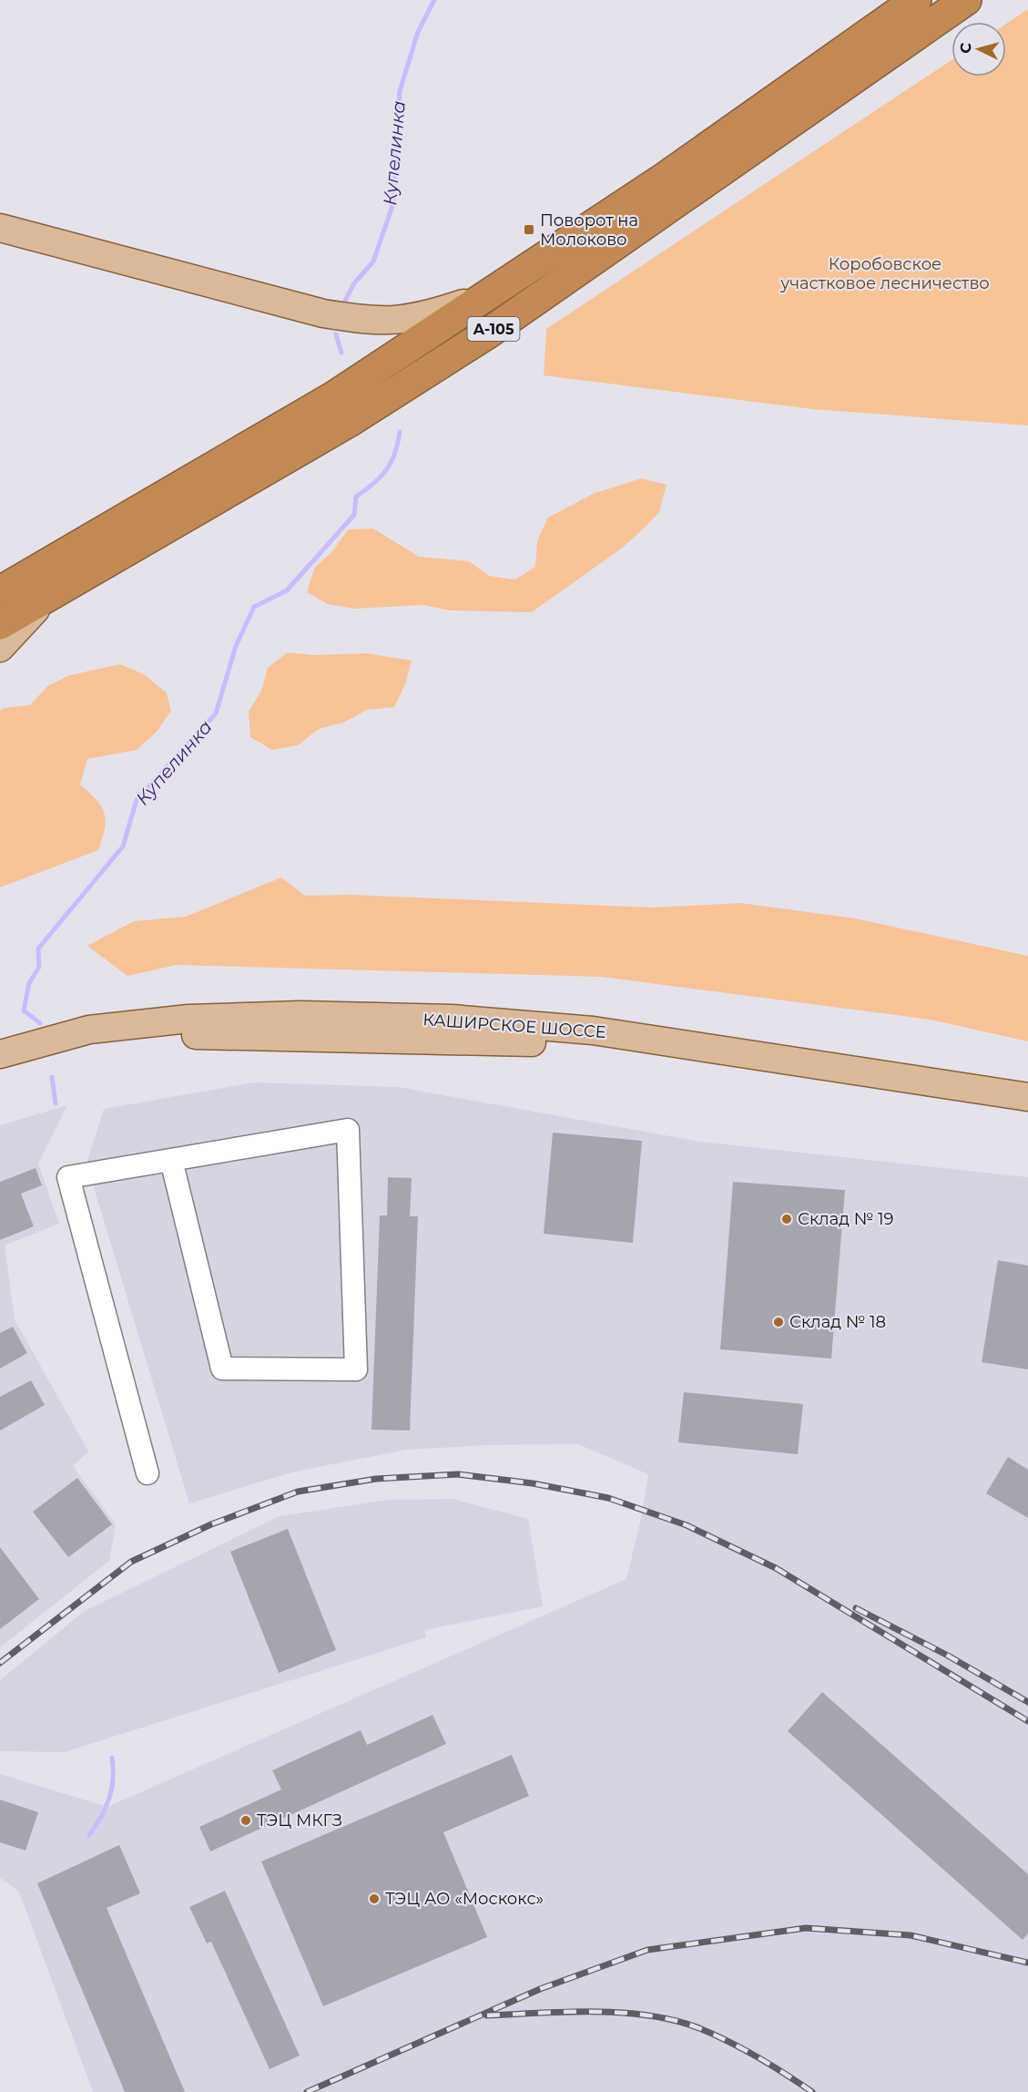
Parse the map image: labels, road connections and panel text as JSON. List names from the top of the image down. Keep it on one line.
{"streets":{"highway":["А-105"],"main road":["КАШИРСКОЕ ШОССЕ"]},"water":["Купелинка"],"parks":["Коробовское участковое лесничество"],"places":{"transit":["Поворот на Молоково"],"other":["Склад № 19","Склад № 18","ТЭЦ МКГЗ","ТЭЦ АО «Москокс»"]},"north":"left"}
